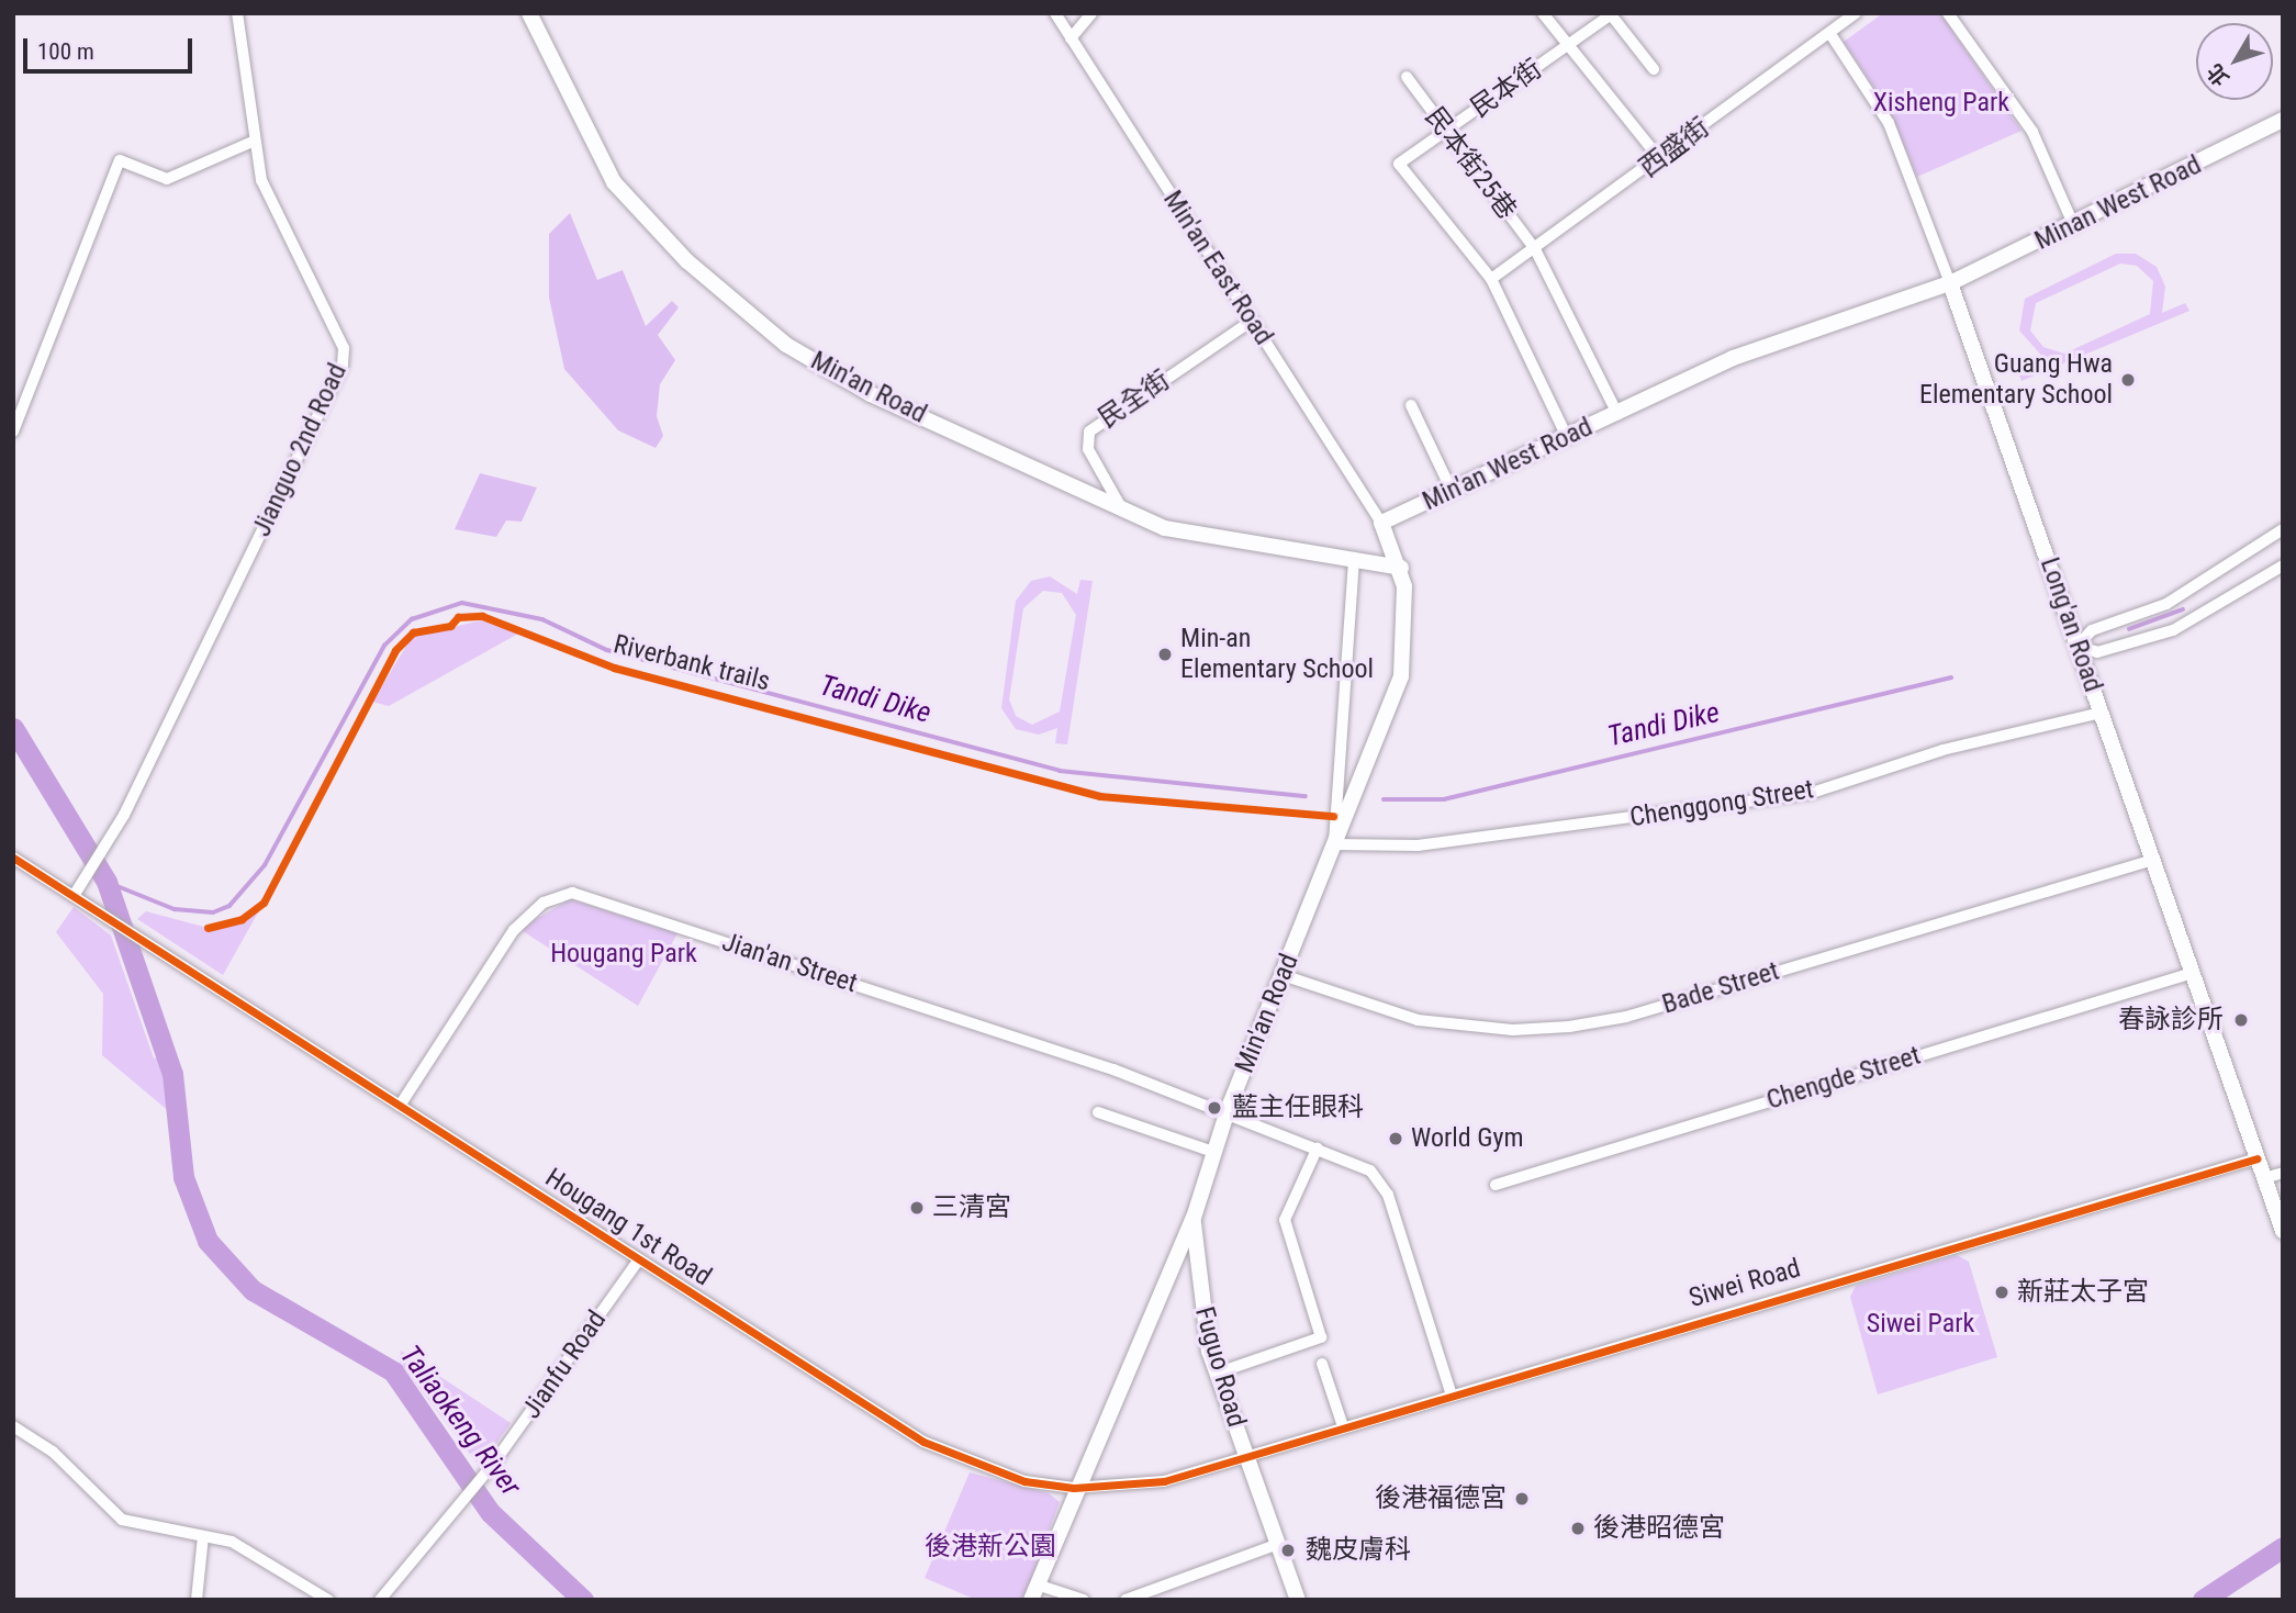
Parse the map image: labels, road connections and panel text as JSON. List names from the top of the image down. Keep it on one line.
{"streets":{"street":["民本街","西盛街","民本街25巷","Minan West Road","Min'an East Road","Min'an Road","民全街","Jianguo 2nd Road","Min'an West Road","Long'an Road","Chenggong Street","Jian'an Street","Bade Street","Chengde Street","Hougang 1st Road","Siwei Road","Jianfu Road","Fuguo Road"],"cycle path":["Riverbank trails"]},"crossings":[["民本街","西盛街"],["民本街","民本街25巷"],["西盛街","民本街25巷"],["西盛街","Long'an Road"],["民本街25巷","Min'an West Road"],["Minan West Road","Min'an West Road"],["Minan West Road","Long'an Road"],["Min'an East Road","民全街"],["Min'an East Road","Min'an West Road"],["Min'an Road","民全街"],["Min'an Road","Chenggong Street"],["Min'an Road","Jian'an Street"],["Min'an Road","Bade Street"],["Min'an Road","Hougang 1st Road"],["Min'an Road","Fuguo Road"],["Jianguo 2nd Road","Hougang 1st Road"],["Min'an West Road","Long'an Road"],["Long'an Road","Chenggong Street"],["Long'an Road","Bade Street"],["Long'an Road","Chengde Street"],["Long'an Road","Siwei Road"],["Jian'an Street","Hougang 1st Road"],["Jian'an Street","Siwei Road"],["Hougang 1st Road","Siwei Road"],["Hougang 1st Road","Jianfu Road"],["Hougang 1st Road","Fuguo Road"],["Siwei Road","Fuguo Road"]],"water":["Tandi Dike","Taliaokeng River"],"parks":["Xisheng Park","Hougang Park","Siwei Park","後港新公園"],"places":["Guang Hwa Elementary School","Min-an Elementary School","春詠診所","藍主任眼科","World Gym","三清宮","新莊太子宮","後港福德宮","後港昭德宮","魏皮膚科"],"scale_bar":"100 m","north":"bottom left"}
